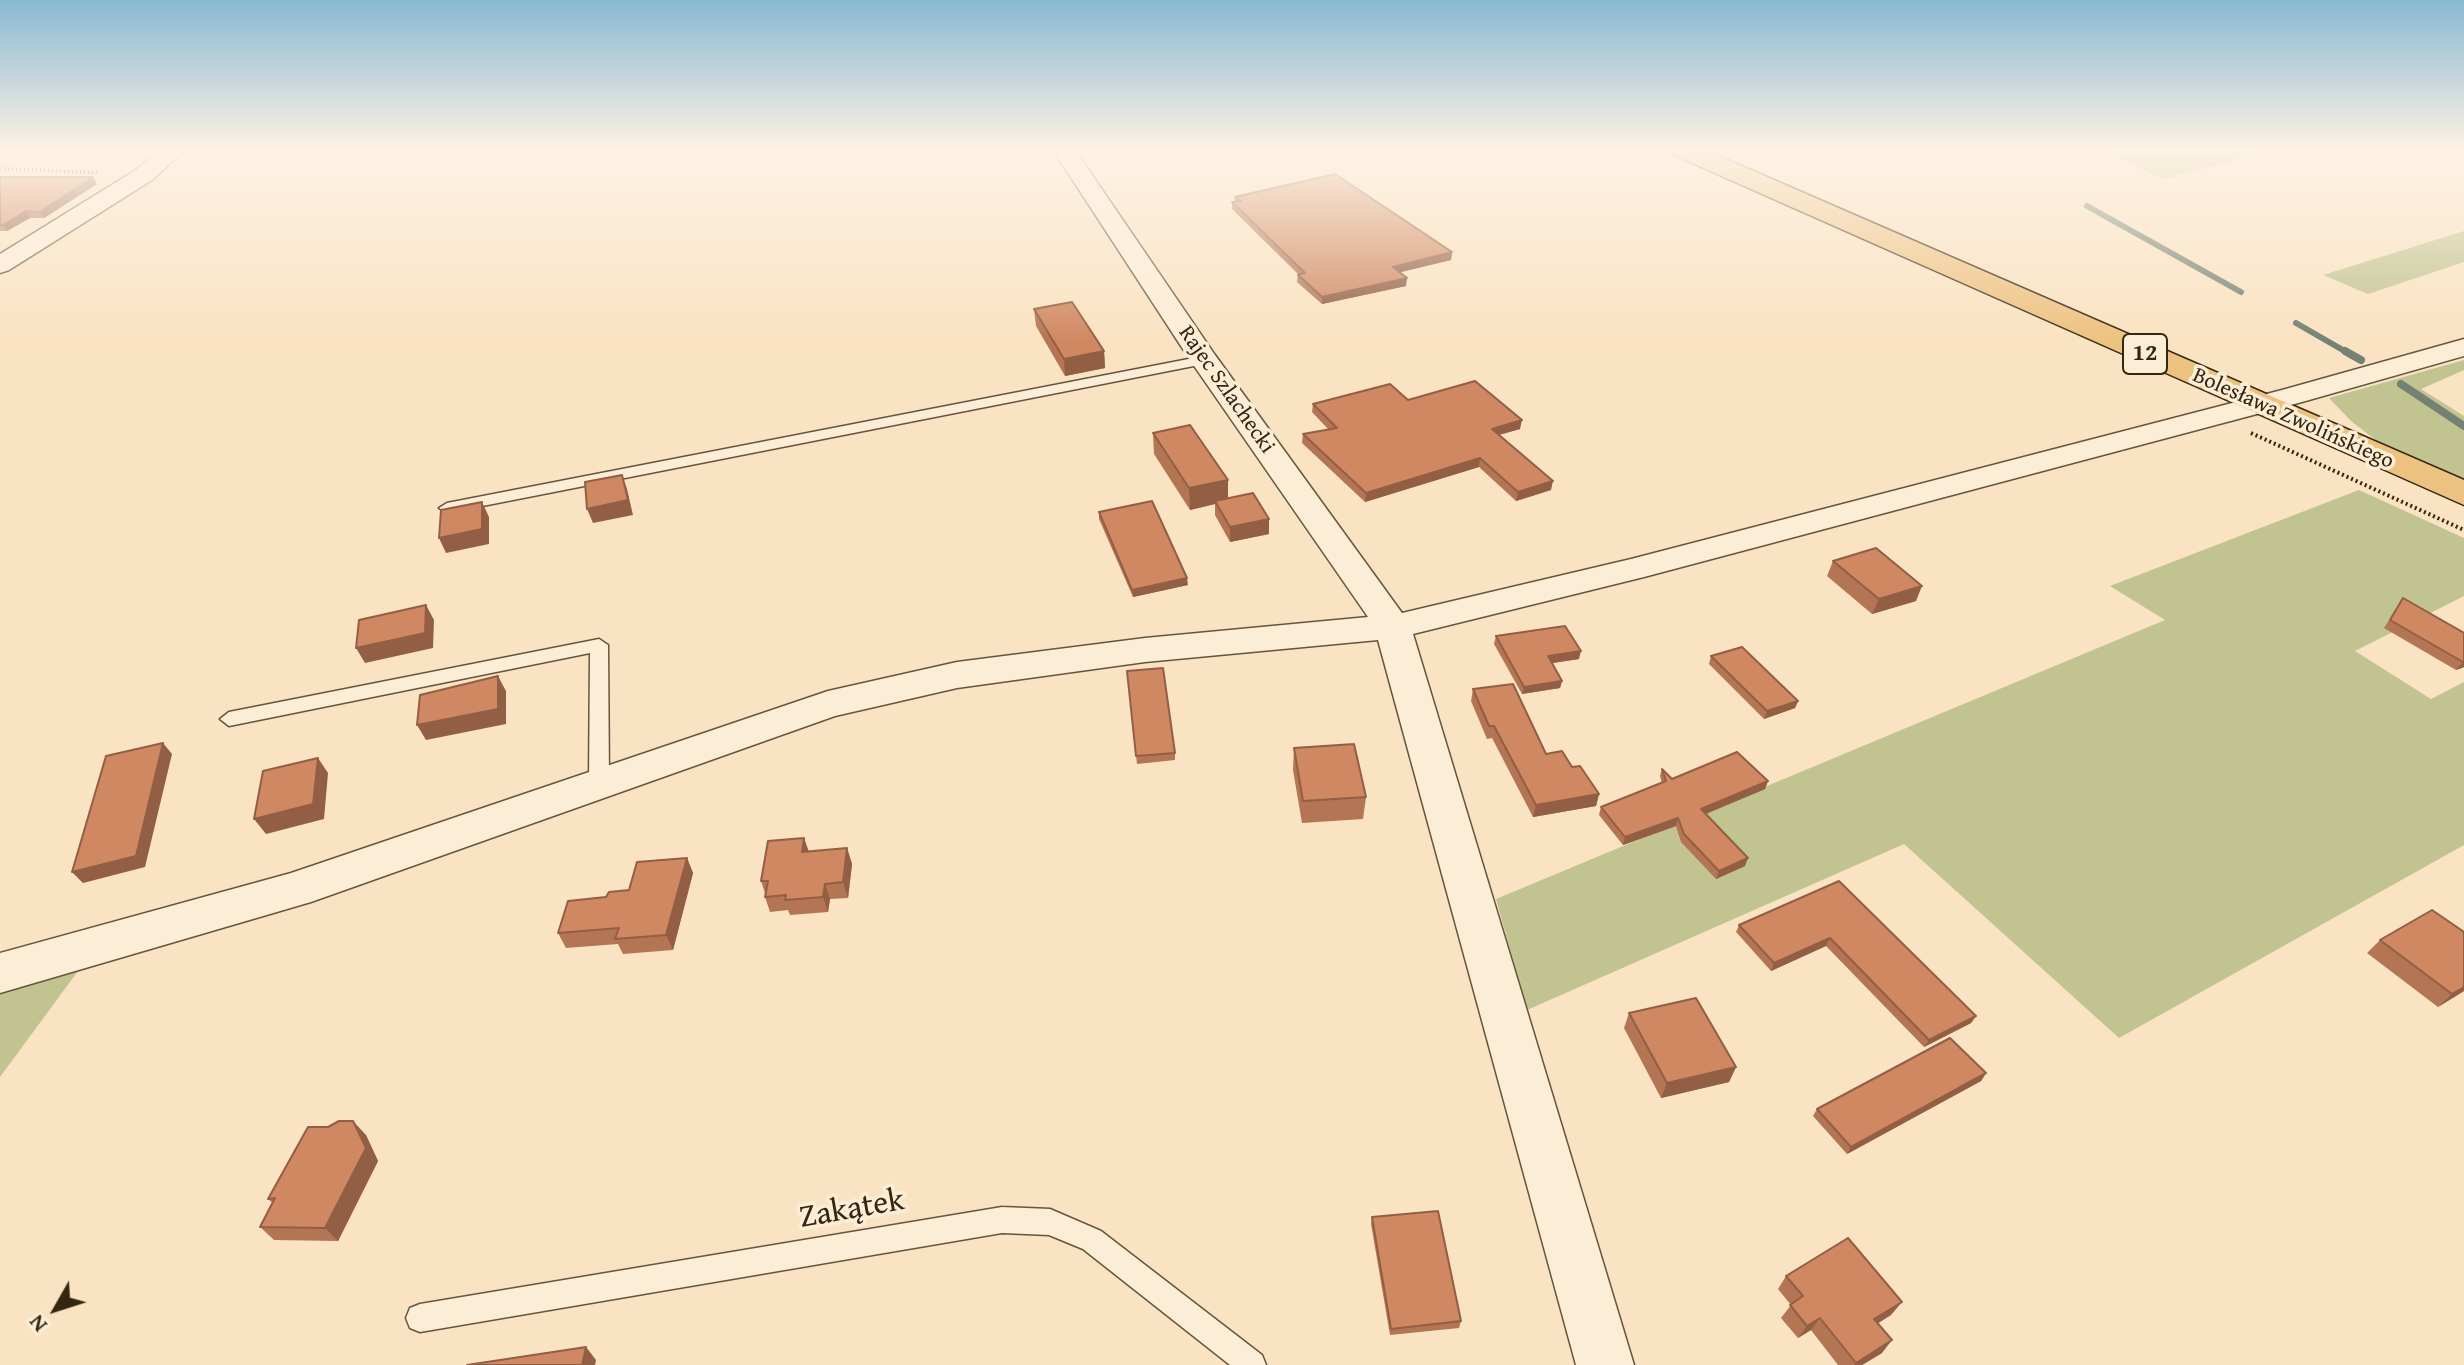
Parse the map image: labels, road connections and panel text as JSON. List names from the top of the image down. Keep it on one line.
{"streets":{"main road":["12","Bolesława Zwolińskiego"],"street":["Rajec Szlachecki"],"lane":["Zakątek"]},"north":"bottom left"}
